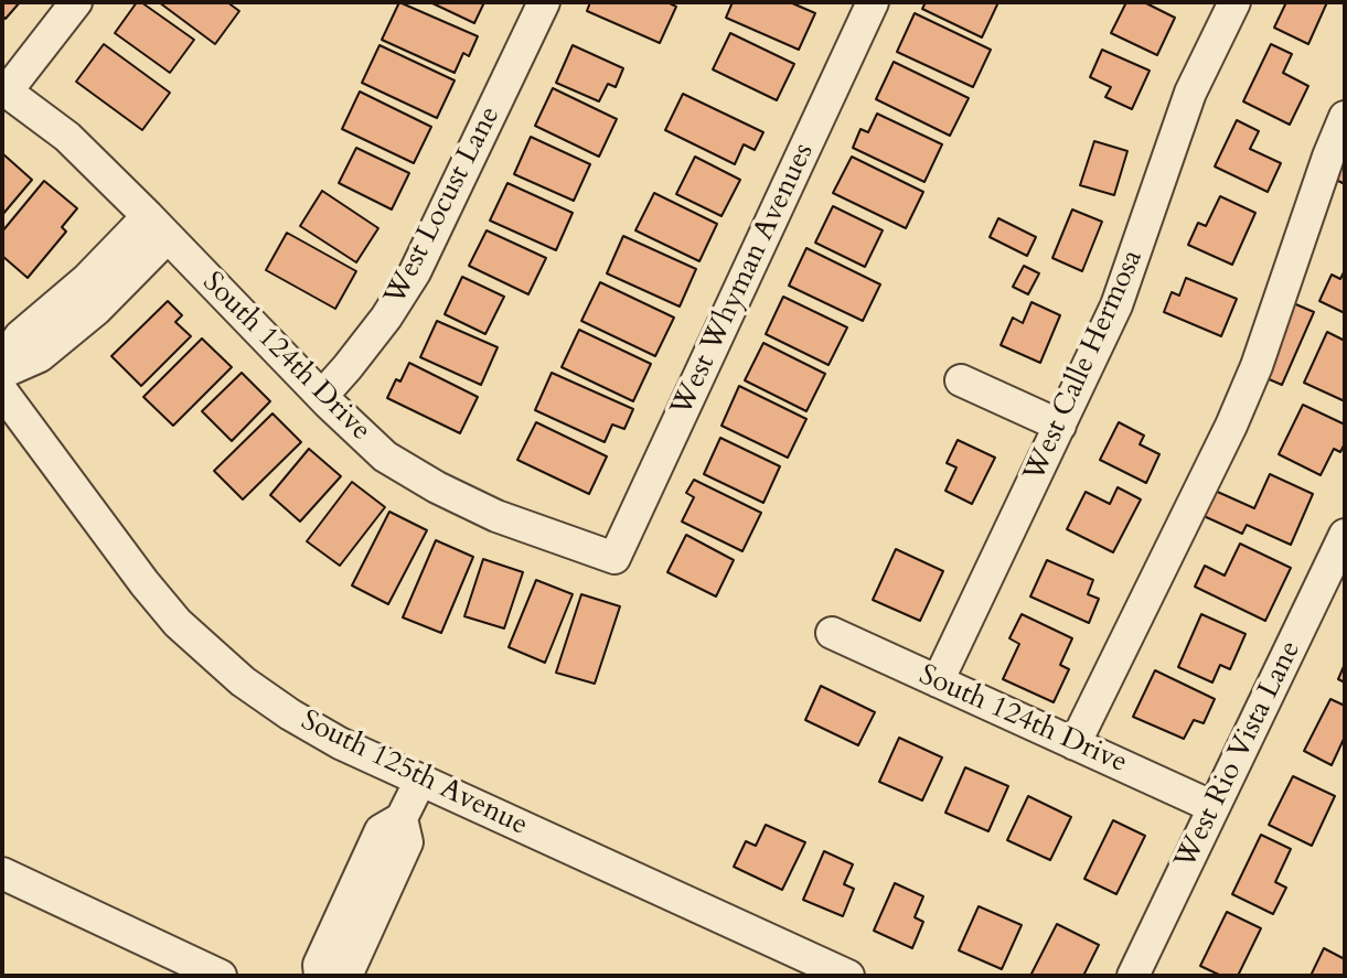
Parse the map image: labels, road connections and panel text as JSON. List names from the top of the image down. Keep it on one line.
{"streets":{"street":["West Locust Lane","West Whyman Avenues","South 124th Drive","West Calle Hermosa","West Rio Vista Lane","South 125th Avenue"]},"crossings":[["West Locust Lane","South 124th Drive"],["West Whyman Avenues","South 124th Drive"],["South 124th Drive","West Calle Hermosa"],["South 124th Drive","West Rio Vista Lane"]]}
